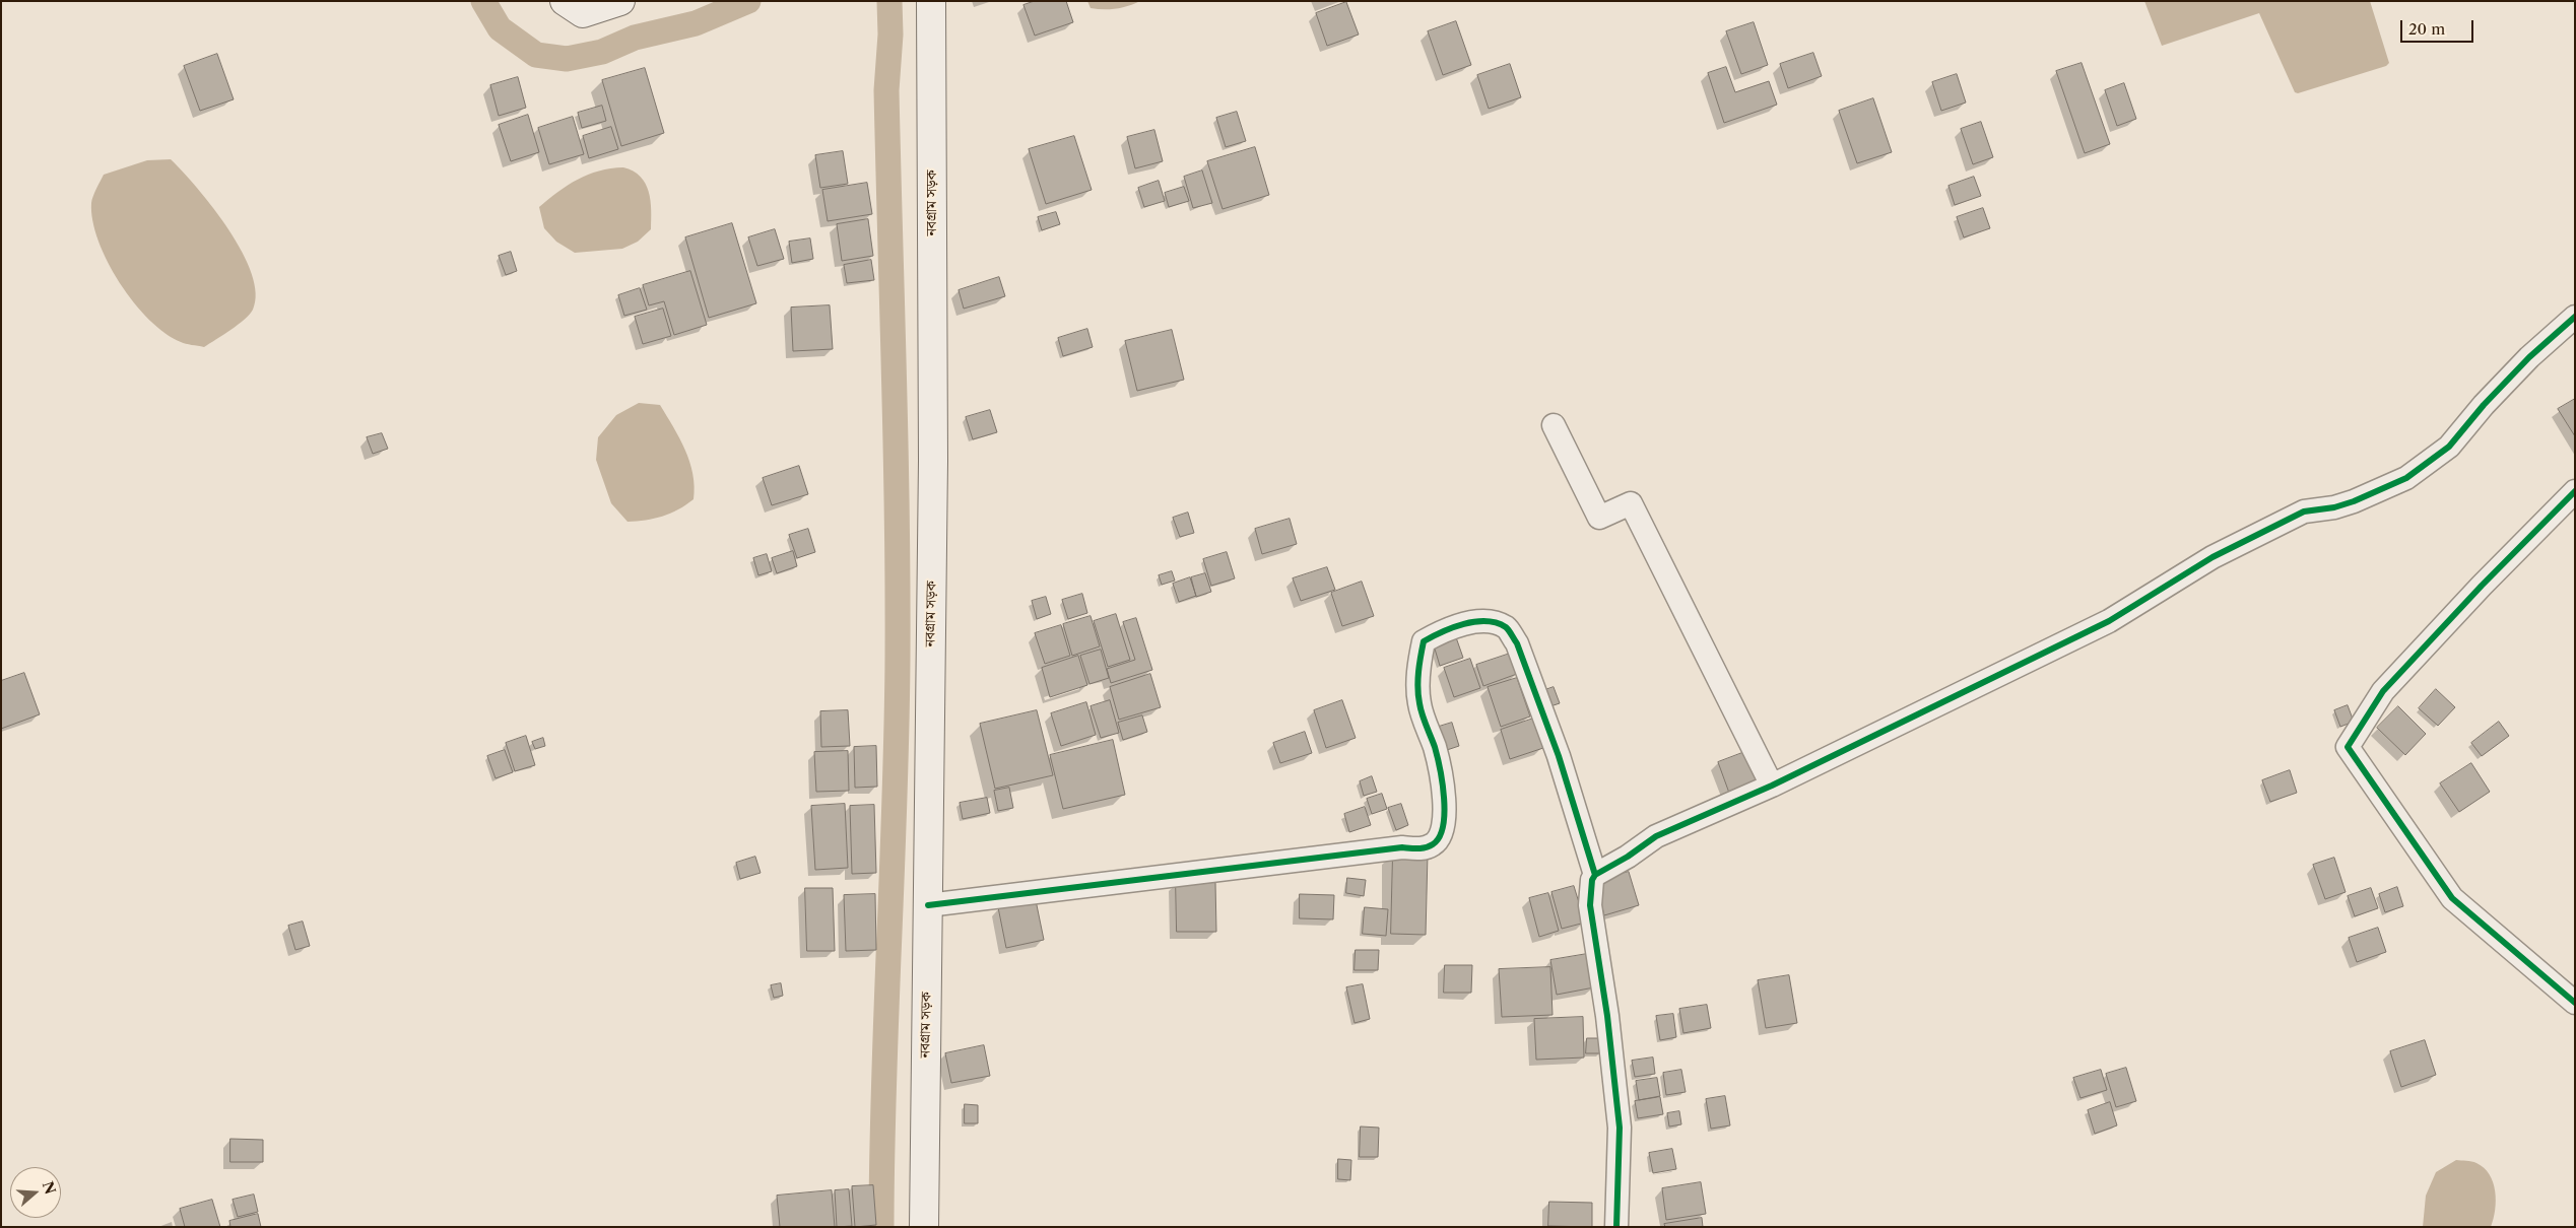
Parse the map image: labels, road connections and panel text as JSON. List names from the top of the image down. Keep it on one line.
{"streets":{"main road":["নবগ্রাম সড়ক"]},"scale_bar":"20 m","north":"right"}
